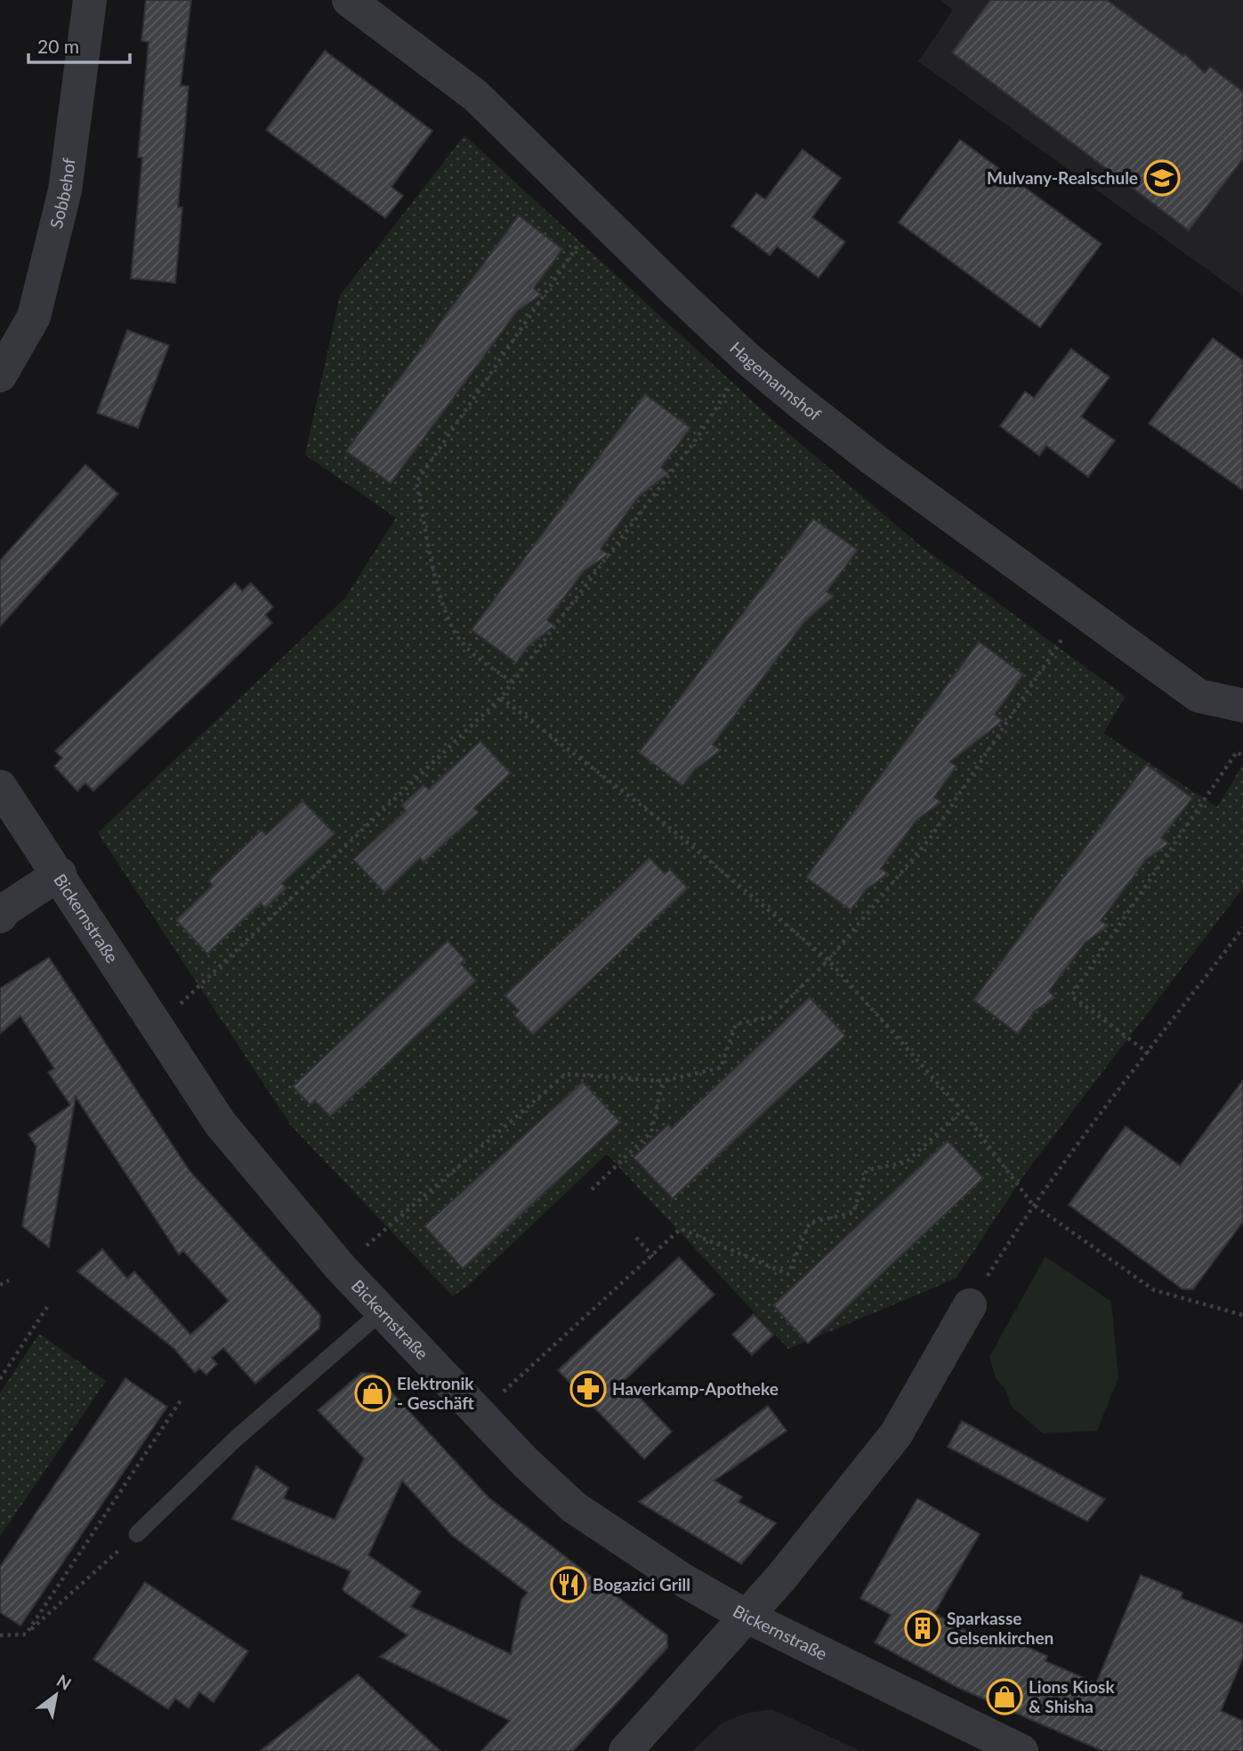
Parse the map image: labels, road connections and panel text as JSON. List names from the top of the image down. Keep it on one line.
{"streets":{"street":["Sobbehof","Hagemannshof","Bickernstraße"]},"places":{"school or university":["Mulvany-Realschule"],"pharmacy":["Haverkamp-Apotheke"],"shop":["Elektronik - Geschäft","Lions Kiosk & Shisha"],"restaurant":["Bogazici Grill"],"building":["Sparkasse Gelsenkirchen"]},"scale_bar":"20 m","north":"top right"}
